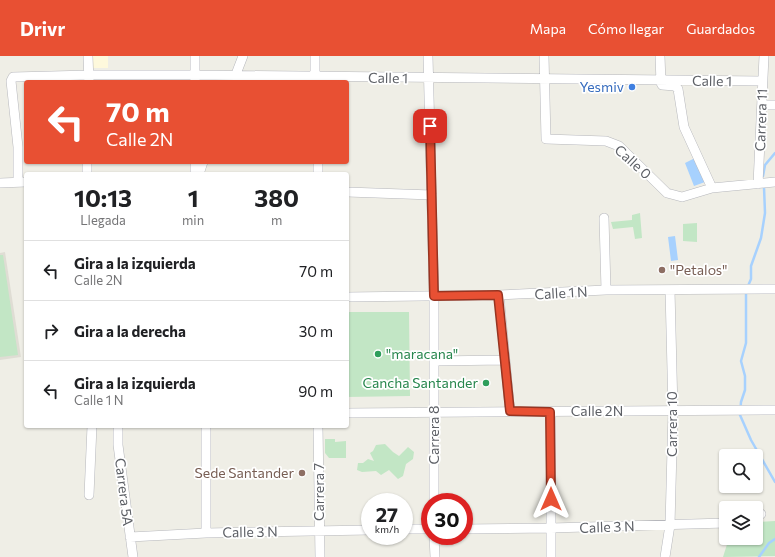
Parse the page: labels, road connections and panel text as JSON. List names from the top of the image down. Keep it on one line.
{"streets":{"street":["Calle 1","Carrera 11","Calle 0","Calle 1 N","Calle 2N","Carrera 10","Carrera 8","Carrera 5A","Carrera 7","Calle 3 N"]},"crossings":[["Calle 1","Carrera 11"],["Calle 1","Calle 0"],["Calle 1","Carrera 8"],["Carrera 11","Calle 0"],["Calle 1 N","Carrera 10"],["Calle 1 N","Carrera 8"],["Calle 2N","Carrera 10"],["Calle 2N","Carrera 8"],["Carrera 10","Calle 3 N"],["Carrera 5A","Calle 3 N"],["Carrera 7","Calle 3 N"]],"places":["Yesmiv","\"Petalos\"","\"maracana\"","Cancha Santander","Sede Santander"],"page":{"header":"Drivr","nav":["Mapa","Cómo llegar","Guardados"],"turn":["70 m","Calle 2N"],"eta":["10:13","Llegada","1","min","380","m"],"list":[{"name":"Gira a la izquierda","note":"Calle 2N","value":"70 m"},{"name":"Gira a la derecha","value":"30 m"},{"name":"Gira a la izquierda","note":"Calle 1 N","value":"90 m"}],"speed":"27 km/h","limit":"30"}}
